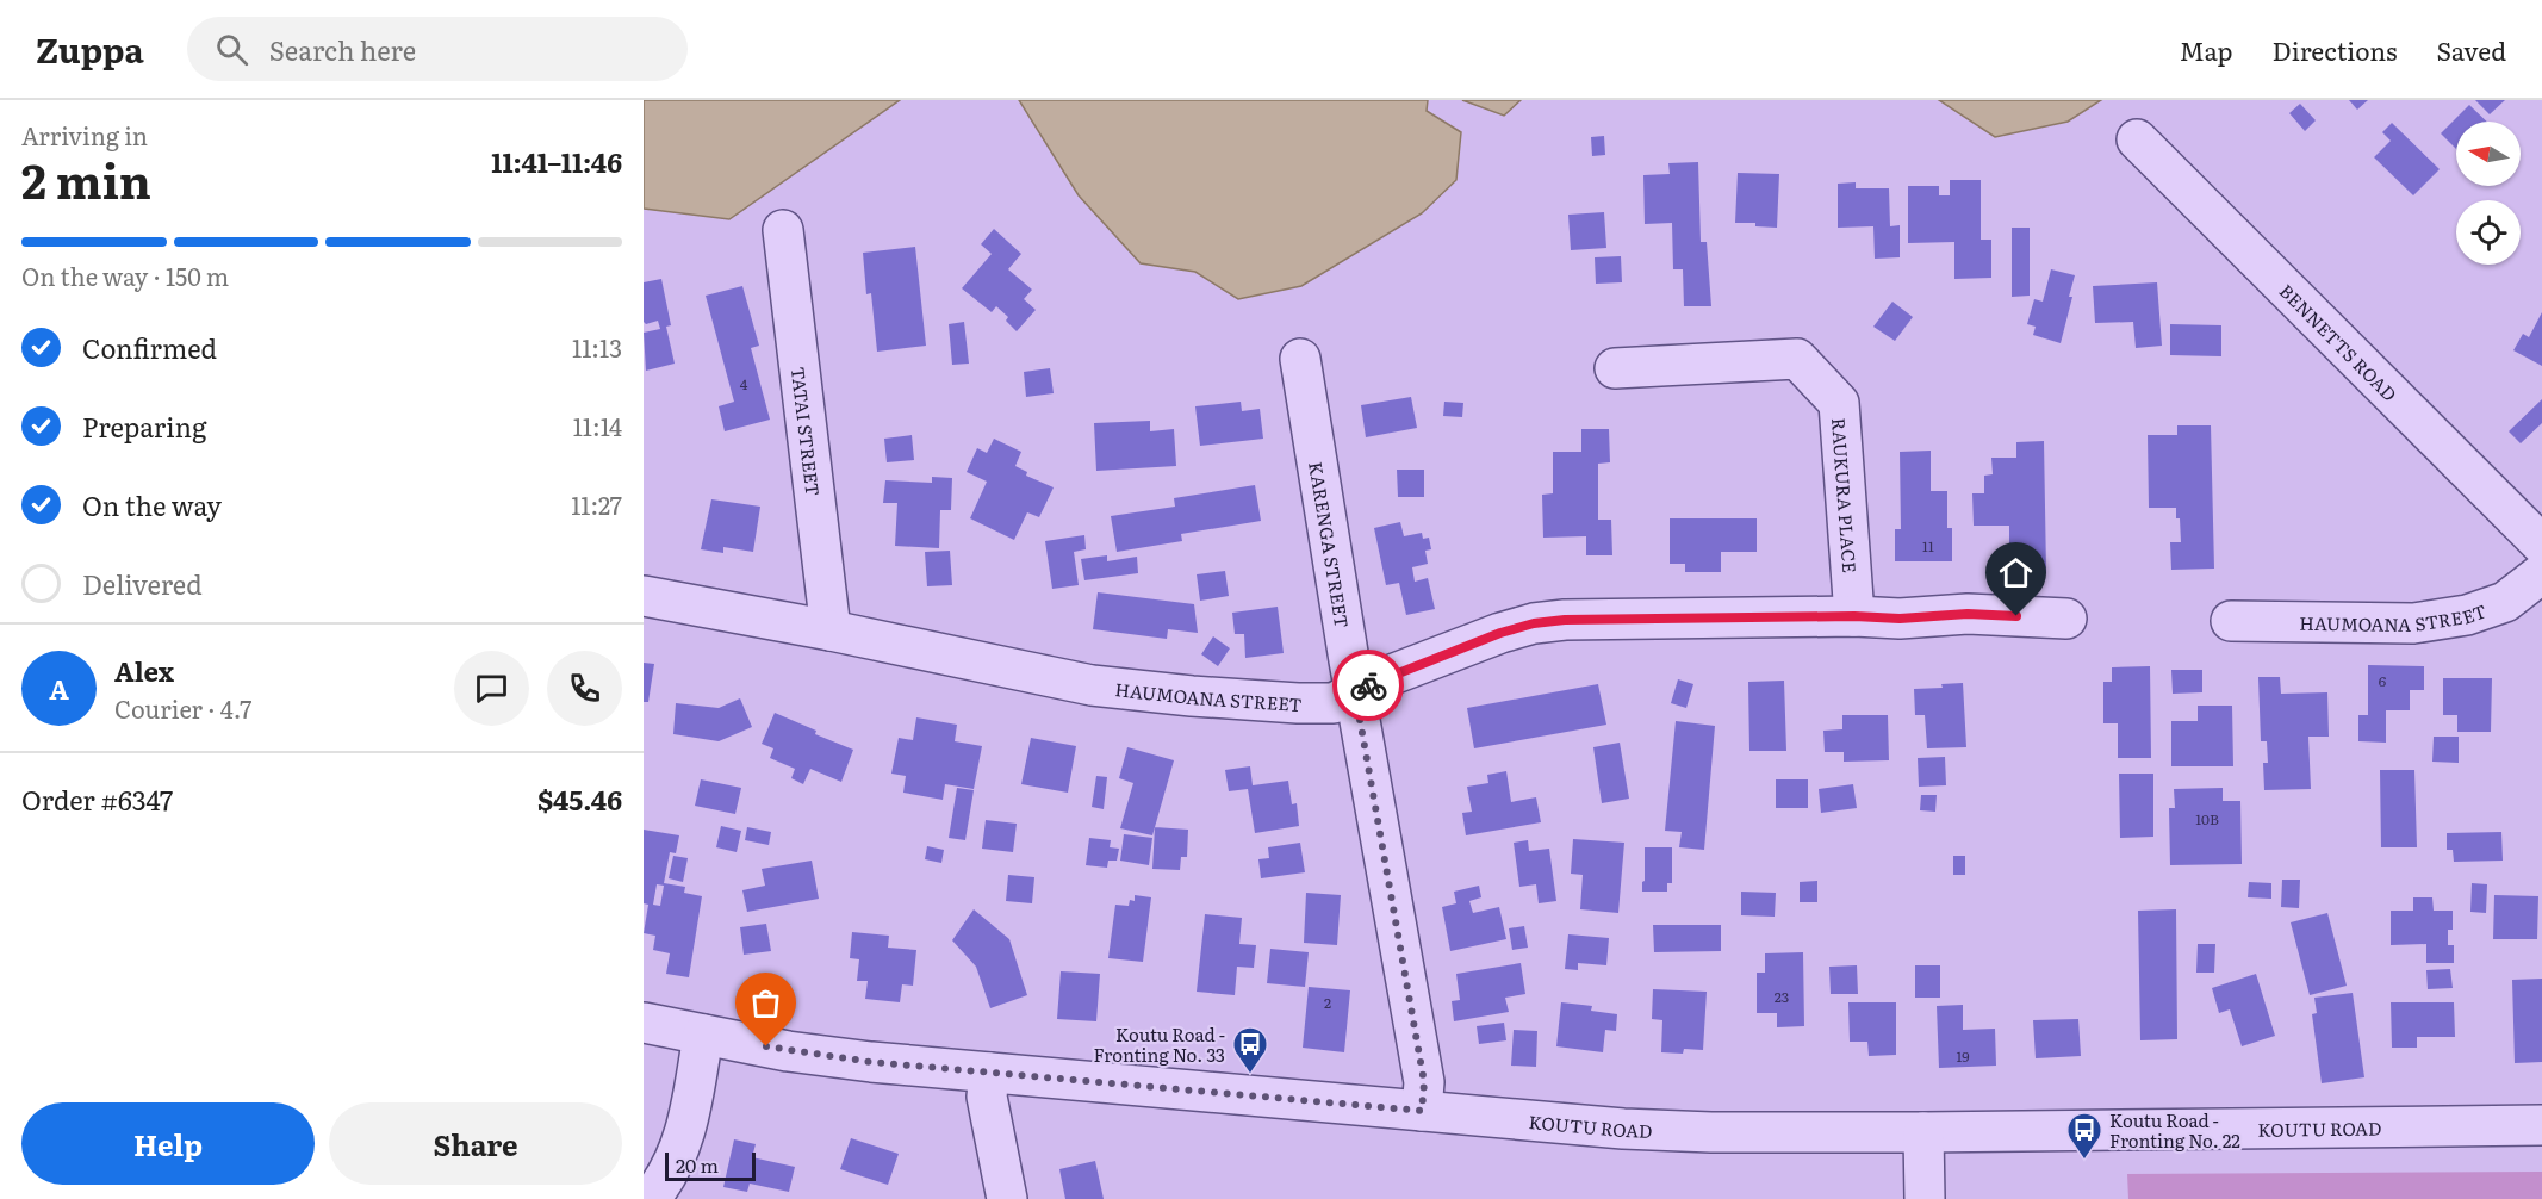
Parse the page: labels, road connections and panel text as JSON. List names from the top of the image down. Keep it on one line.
{"streets":{"street":["BENNETTS ROAD","TATAI STREET","RAUKURA PLACE","KARENGA STREET","HAUMOANA STREET","KOUTU ROAD"]},"crossings":[["TATAI STREET","HAUMOANA STREET"],["RAUKURA PLACE","HAUMOANA STREET"],["KARENGA STREET","HAUMOANA STREET"],["KARENGA STREET","KOUTU ROAD"]],"places":{"bus stop":["Koutu Road - Fronting No. 33","Koutu Road - Fronting No. 22"]},"house_numbers":["4","11","6","10B","23","2","19"],"scale_bar":"20 m","north":"left","page":{"header":"Zuppa","search":"Search here","nav":["Map","Directions","Saved"],"heading":["2 min","Arriving in","11:41–11:46"],"panel":["Alex","Courier · 4.7","Order #6347","$45.46"],"bar":"On the way · 150 m","list":[["Confirmed","11:13"],["Preparing","11:14"],["On the way","11:27"],"Delivered"],"round":"A","buttons":["Help","Share"],"scale":"20 m"}}
